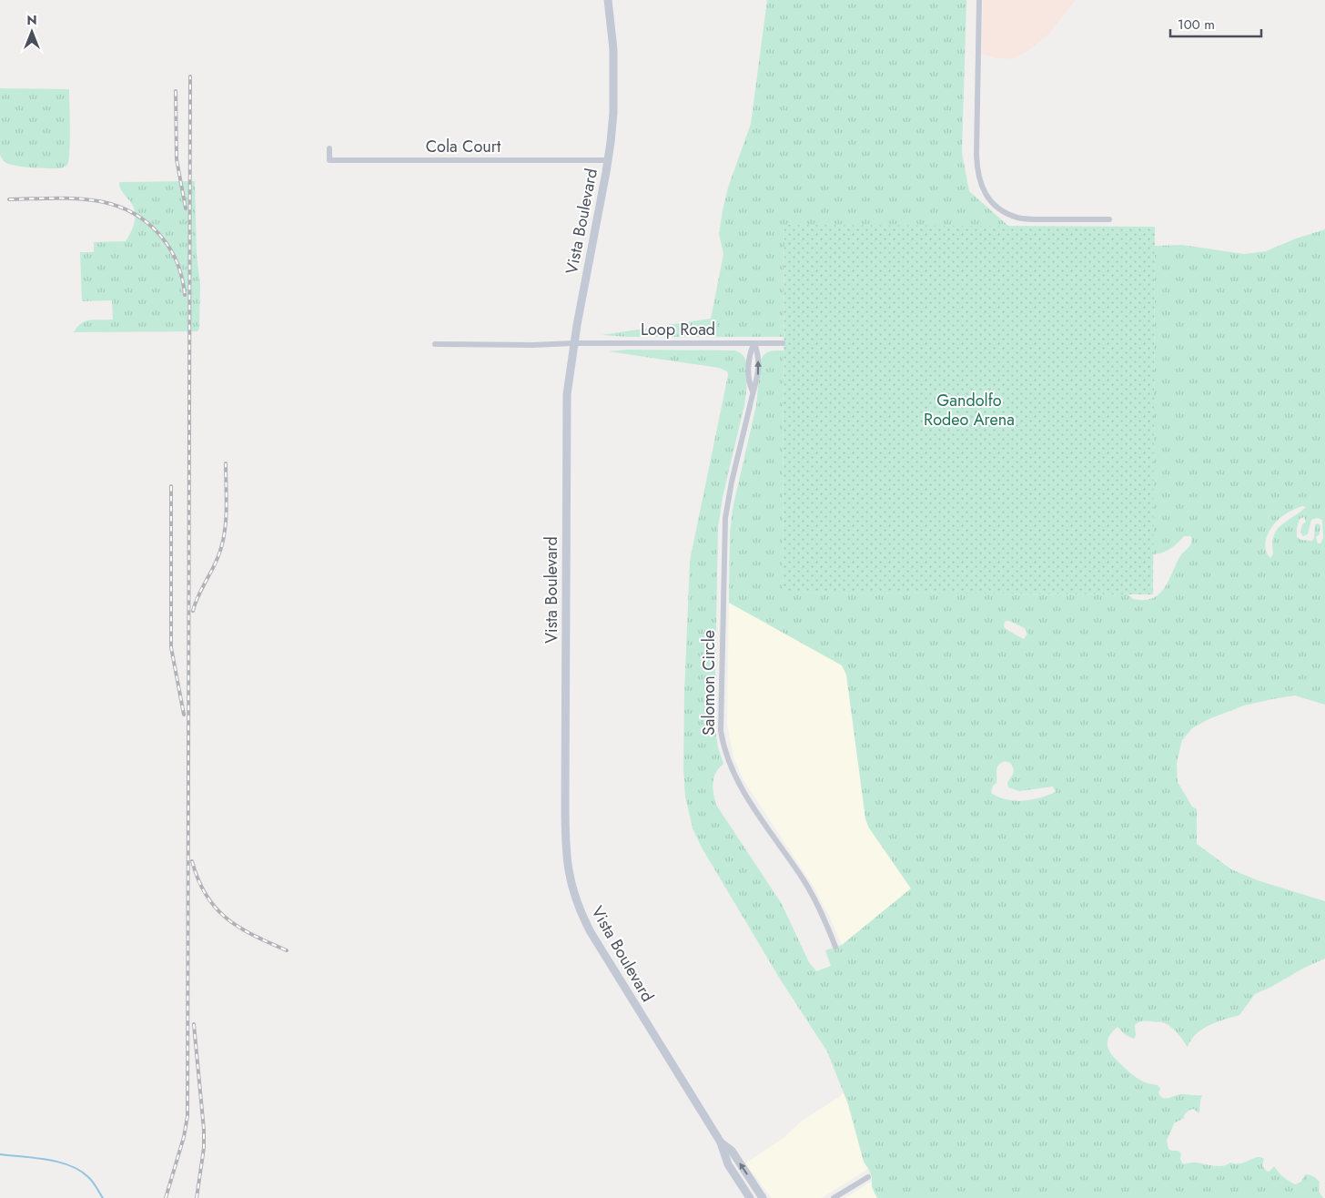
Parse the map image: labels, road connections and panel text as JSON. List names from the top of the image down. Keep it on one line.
{"streets":{"main road":["Vista Boulevard"],"street":["Cola Court","Loop Road","Salomon Circle"]},"crossings":[["Cola Court","Vista Boulevard"],["Vista Boulevard","Loop Road"],["Loop Road","Salomon Circle"]],"parks":["Gandolfo Rodeo Arena"],"scale_bar":"100 m","north":"top"}
